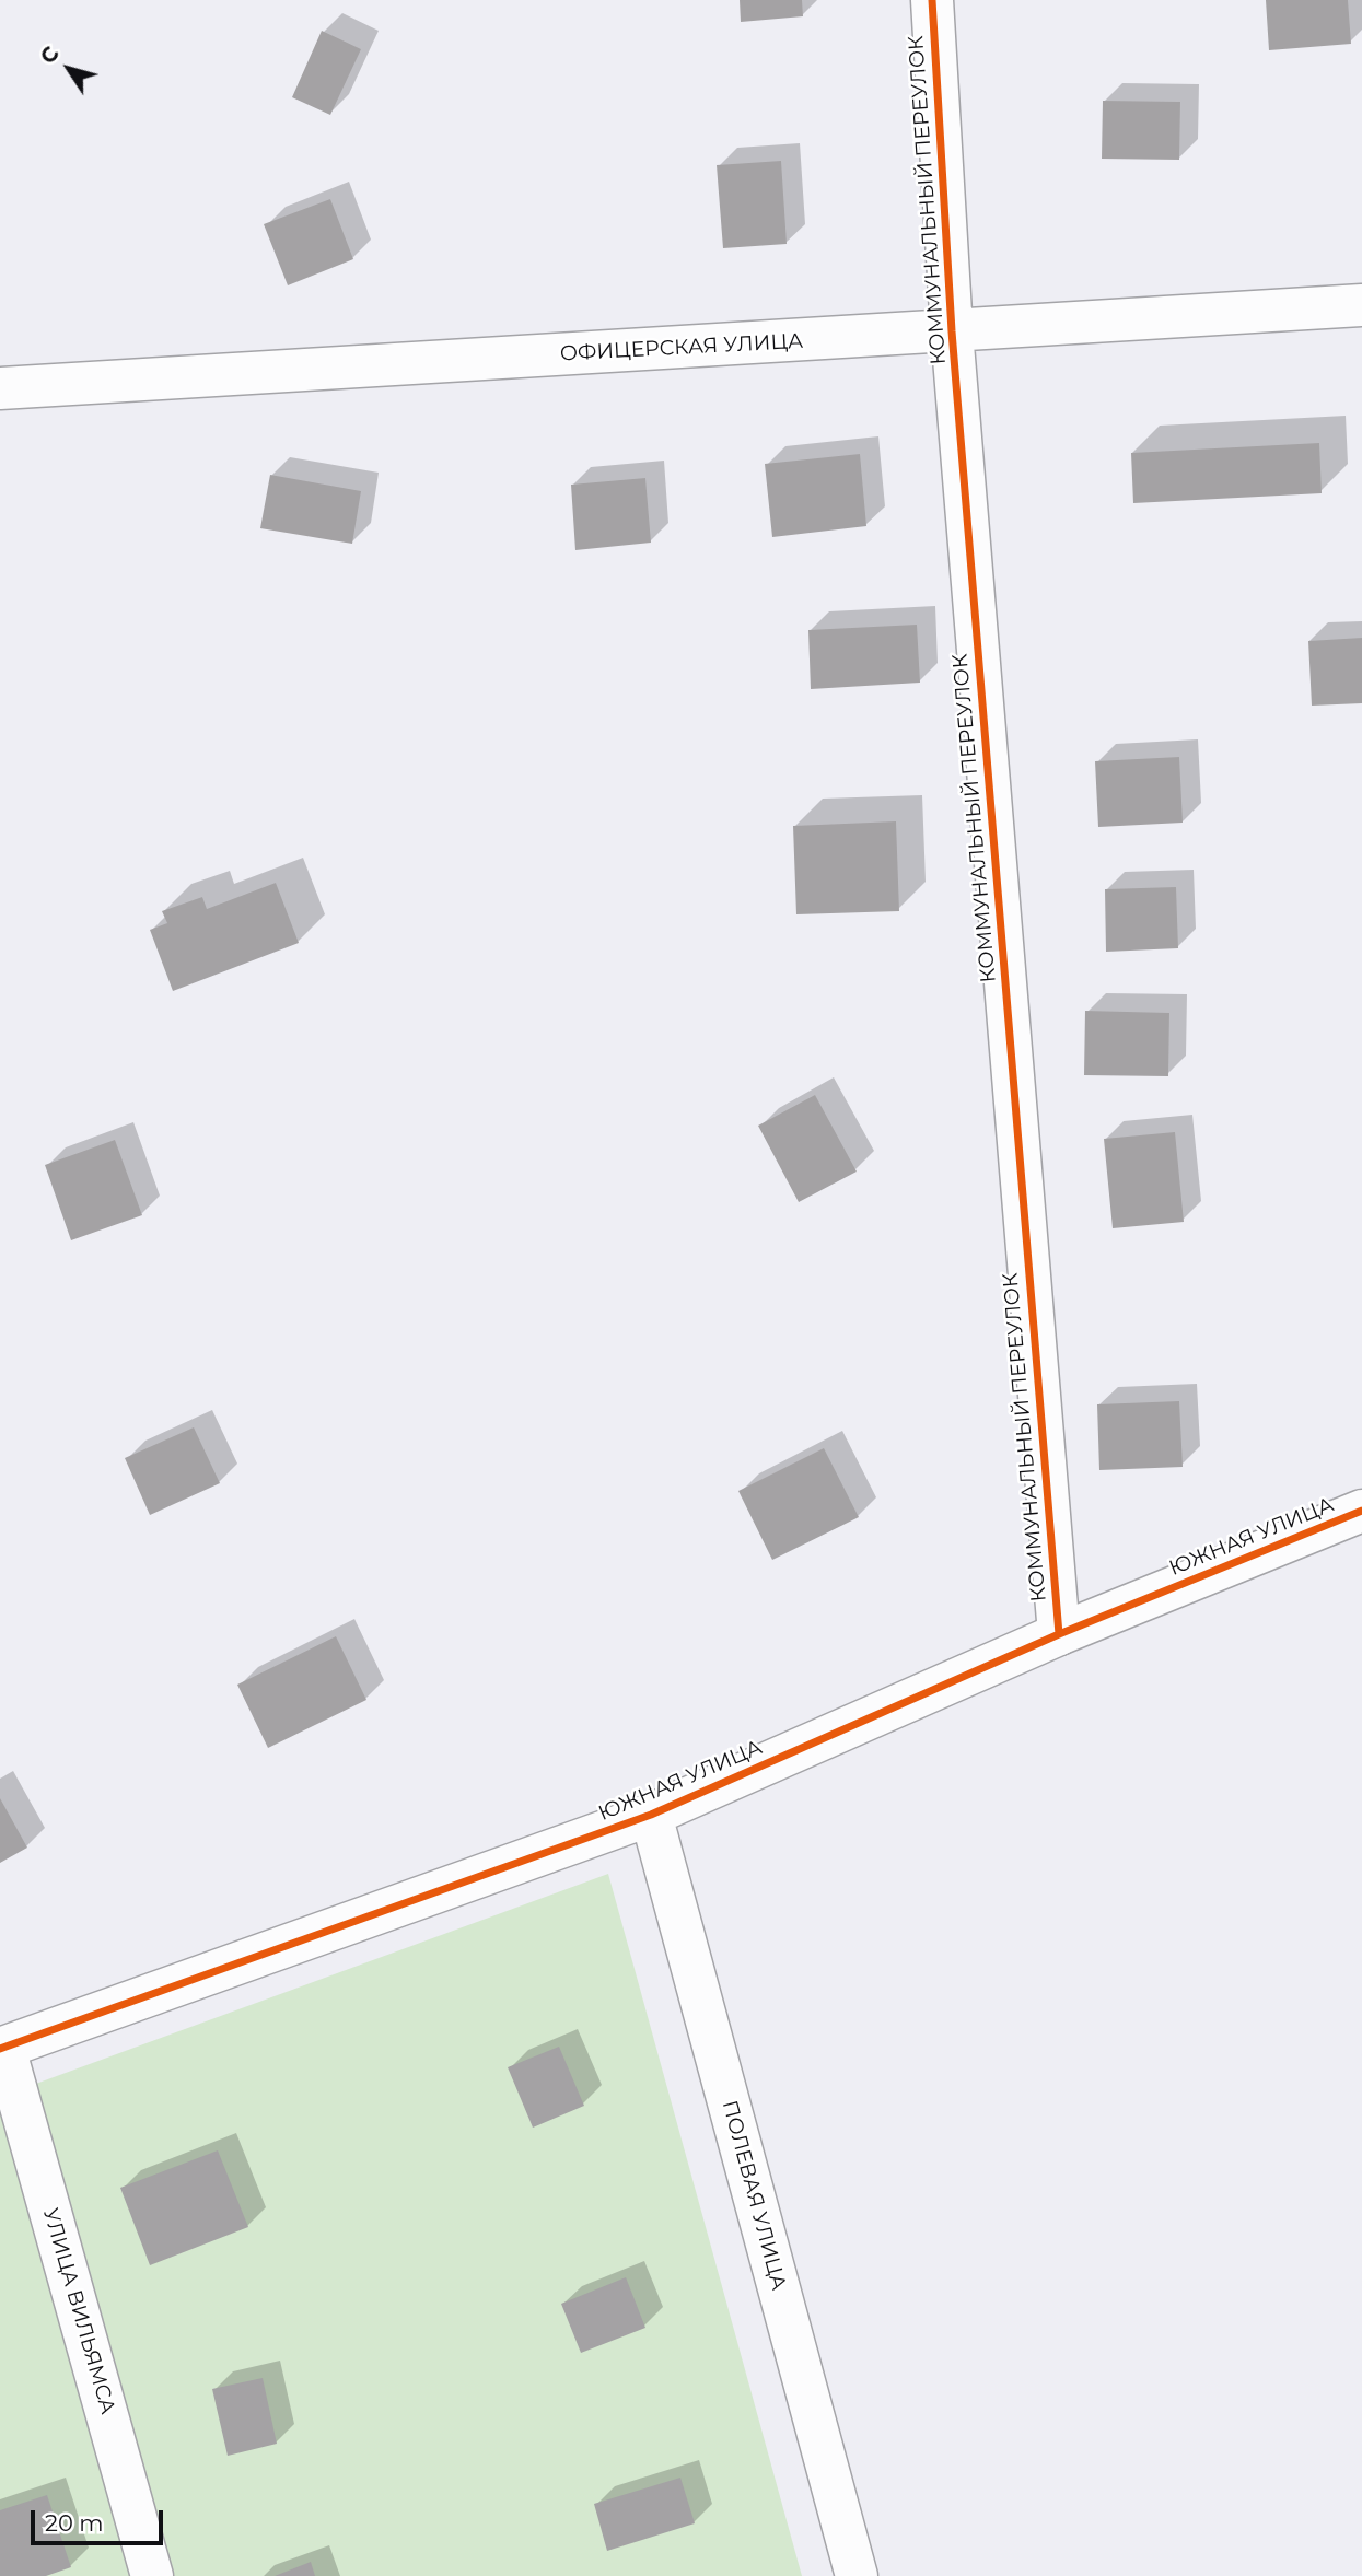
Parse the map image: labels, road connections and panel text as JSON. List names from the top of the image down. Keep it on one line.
{"streets":{"street":["КОММУНАЛЬНЫЙ ПЕРЕУЛОК","ОФИЦЕРСКАЯ УЛИЦА","ЮЖНАЯ УЛИЦА","ПОЛЕВАЯ УЛИЦА","УЛИЦА ВИЛЬЯМСА"]},"crossings":[["КОММУНАЛЬНЫЙ ПЕРЕУЛОК","ОФИЦЕРСКАЯ УЛИЦА"],["КОММУНАЛЬНЫЙ ПЕРЕУЛОК","ЮЖНАЯ УЛИЦА"],["ЮЖНАЯ УЛИЦА","ПОЛЕВАЯ УЛИЦА"],["ЮЖНАЯ УЛИЦА","УЛИЦА ВИЛЬЯМСА"]],"scale_bar":"20 m","north":"top left"}
